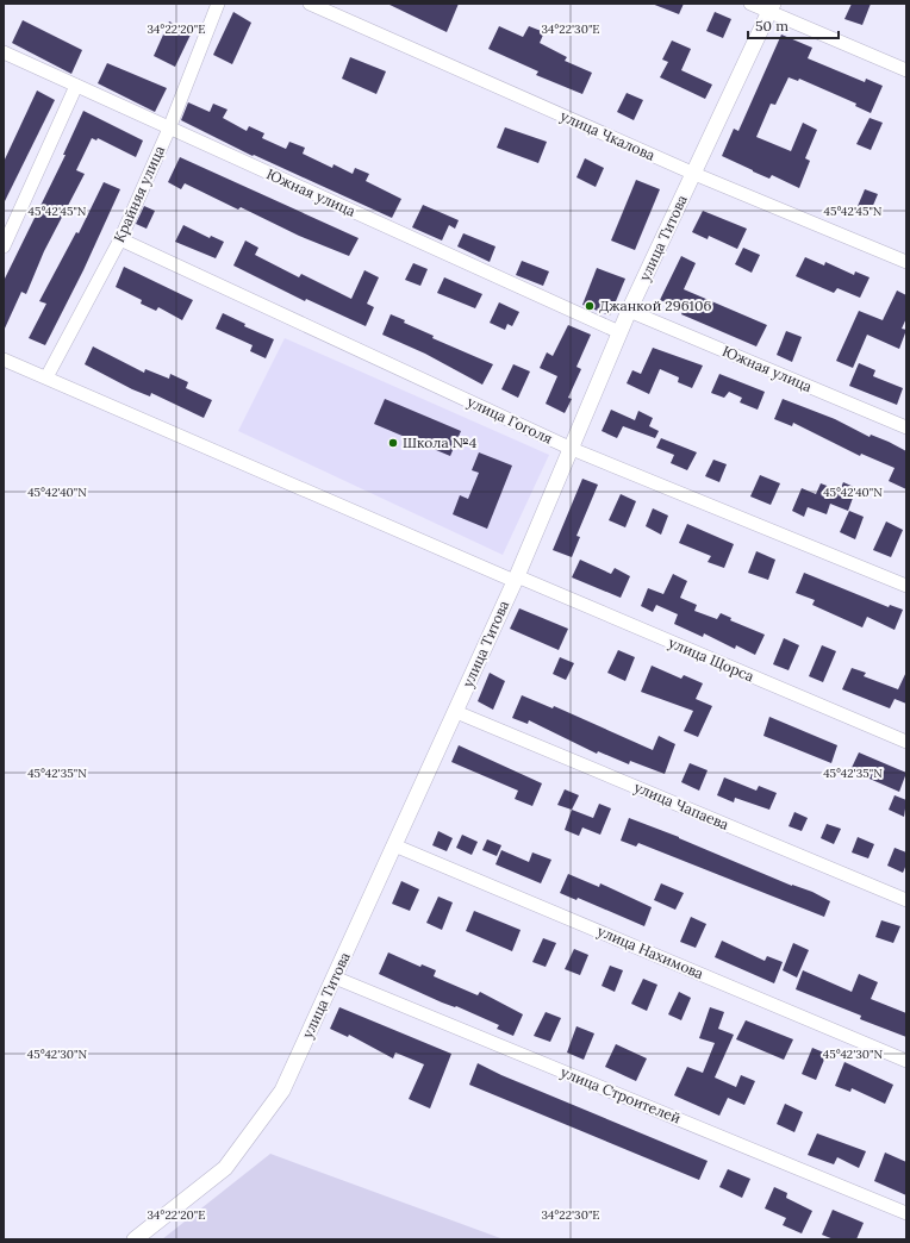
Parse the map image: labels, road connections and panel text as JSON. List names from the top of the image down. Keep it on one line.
{"streets":{"main road":["улица Титова"],"street":["улица Чкалова","Южная улица","Крайняя улица","улица Гоголя","улица Щорса","улица Чапаева","улица Нахимова","улица Строителей"]},"crossings":[["улица Чкалова","улица Титова"],["Южная улица","Крайняя улица"],["Южная улица","улица Титова"],["Крайняя улица","улица Гоголя"],["Крайняя улица","улица Щорса"],["улица Титова","улица Гоголя"],["улица Титова","улица Щорса"],["улица Титова","улица Чапаева"],["улица Титова","улица Нахимова"],["улица Титова","улица Строителей"]],"places":["Джанкой 296106","Школа №4"],"scale_bar":"50 m","coordinates":["34°22'20\"E","34°22'30\"E","45°42'45\"N","45°42'40\"N","45°42'35\"N","45°42'30\"N"]}
